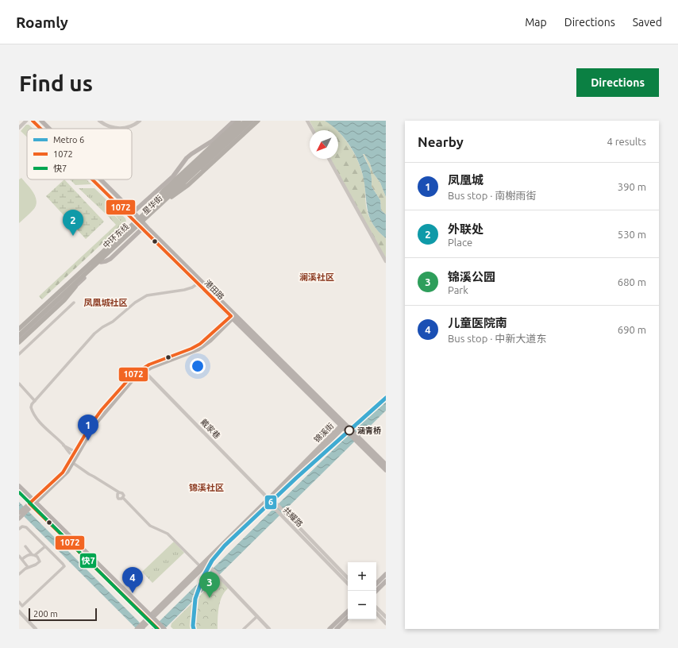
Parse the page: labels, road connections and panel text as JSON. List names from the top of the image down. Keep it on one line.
{"streets":{"highway":["中环东线"],"main road":["星华街","港田路","锦溪街"],"street":["戴家巷","共耀路"]},"crossings":[["星华街","港田路"],["港田路","锦溪街"],["戴家巷","锦溪街"],["戴家巷","共耀路"],["锦溪街","共耀路"]],"districts":["澜溪社区","凤凰城社区","锦溪社区"],"places":["涵青桥"],"lines":["transit line 1072","metro line 6","transit line 快7"],"legend":["Metro 6","1072","快7"],"scale_bar":"200 m","north":"bottom left","page":{"header":"Roamly","nav":["Map","Directions","Saved"],"buttons":"Directions","title":"Find us","heading":["Nearby","4 results"],"list":[{"mark":"1","name":"凤凰城","note":"Bus stop · 南榭雨街","value":"390 m"},{"mark":"2","name":"外联处","note":"Place","value":"530 m"},{"mark":"3","name":"锦溪公园","note":"Park","value":"680 m"},{"mark":"4","name":"儿童医院南","note":"Bus stop · 中新大道东","value":"690 m"}],"pins":["2","1","4","3"],"map_buttons":["+","−"],"scale":"200 m"}}
